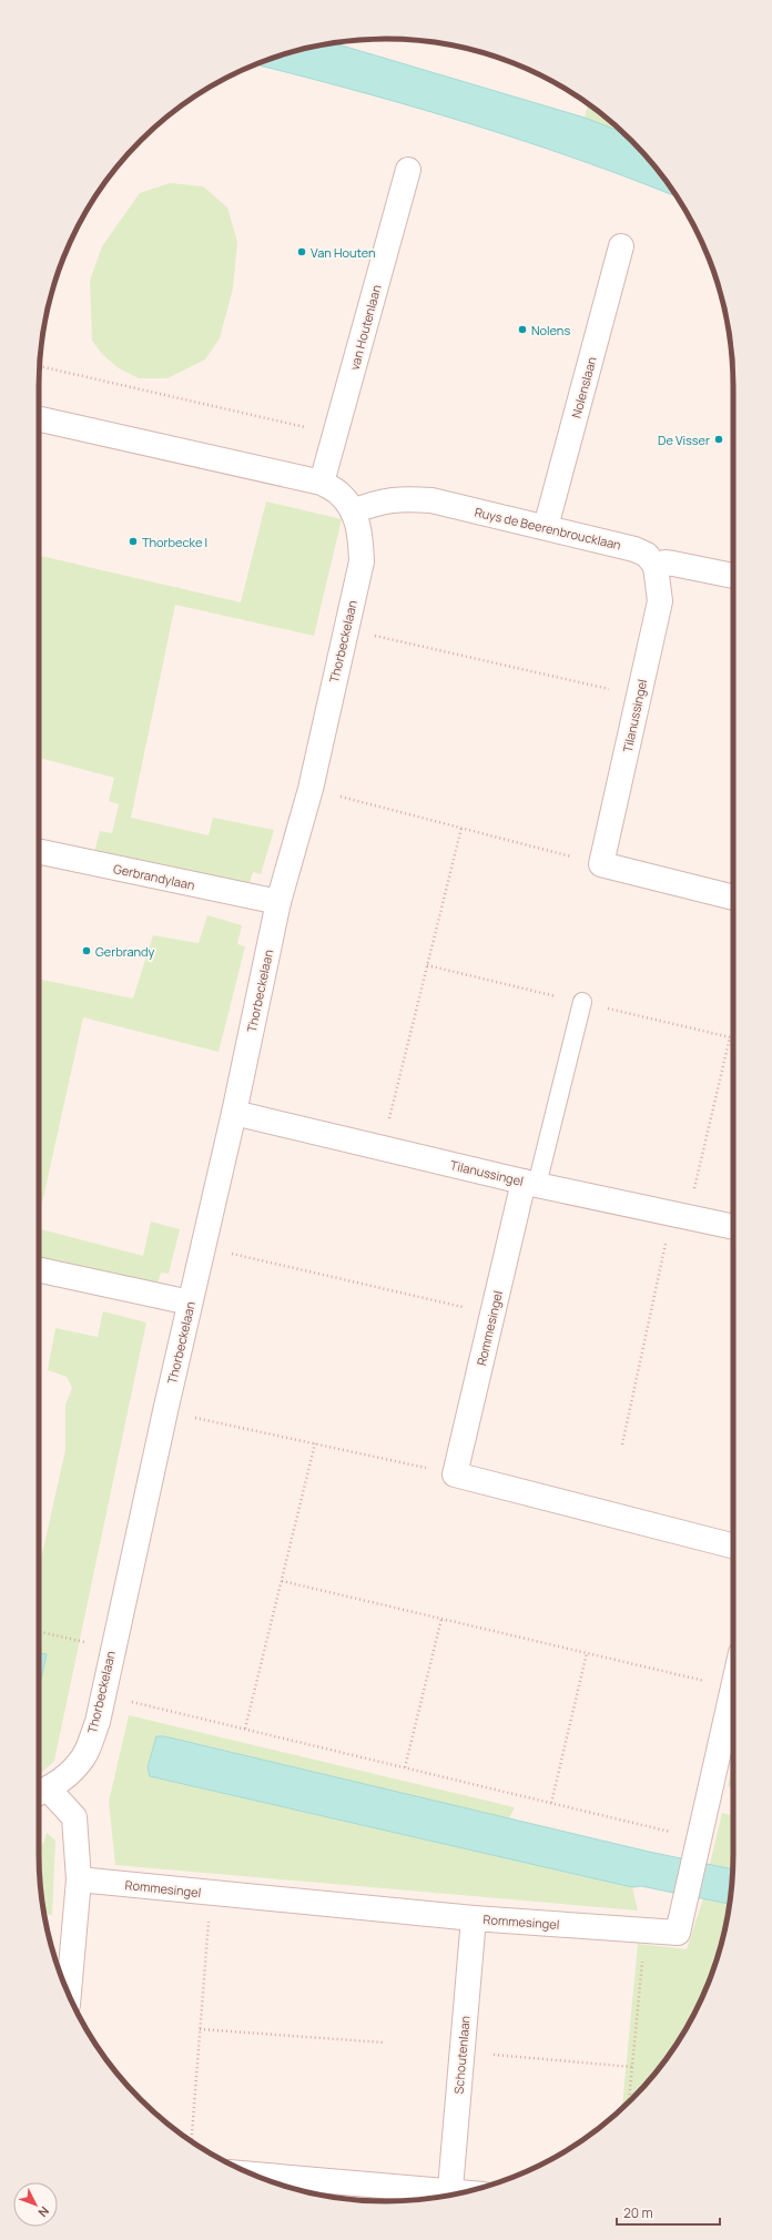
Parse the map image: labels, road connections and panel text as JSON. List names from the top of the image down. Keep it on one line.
{"streets":{"street":["van Houtenlaan","Nolenslaan","Ruys de Beerenbroucklaan","Thorbeckelaan","Tilanussingel","Gerbrandylaan","Rommesingel","Schoutenlaan"]},"crossings":[["van Houtenlaan","Thorbeckelaan"],["Nolenslaan","Ruys de Beerenbroucklaan"],["Ruys de Beerenbroucklaan","Thorbeckelaan"],["Ruys de Beerenbroucklaan","Tilanussingel"],["Thorbeckelaan","Tilanussingel"],["Thorbeckelaan","Gerbrandylaan"],["Thorbeckelaan","Rommesingel"],["Tilanussingel","Rommesingel"],["Rommesingel","Schoutenlaan"]],"places":["Van Houten","Nolens","De Visser","Thorbecke I","Gerbrandy"],"scale_bar":"20 m","north":"bottom right"}
